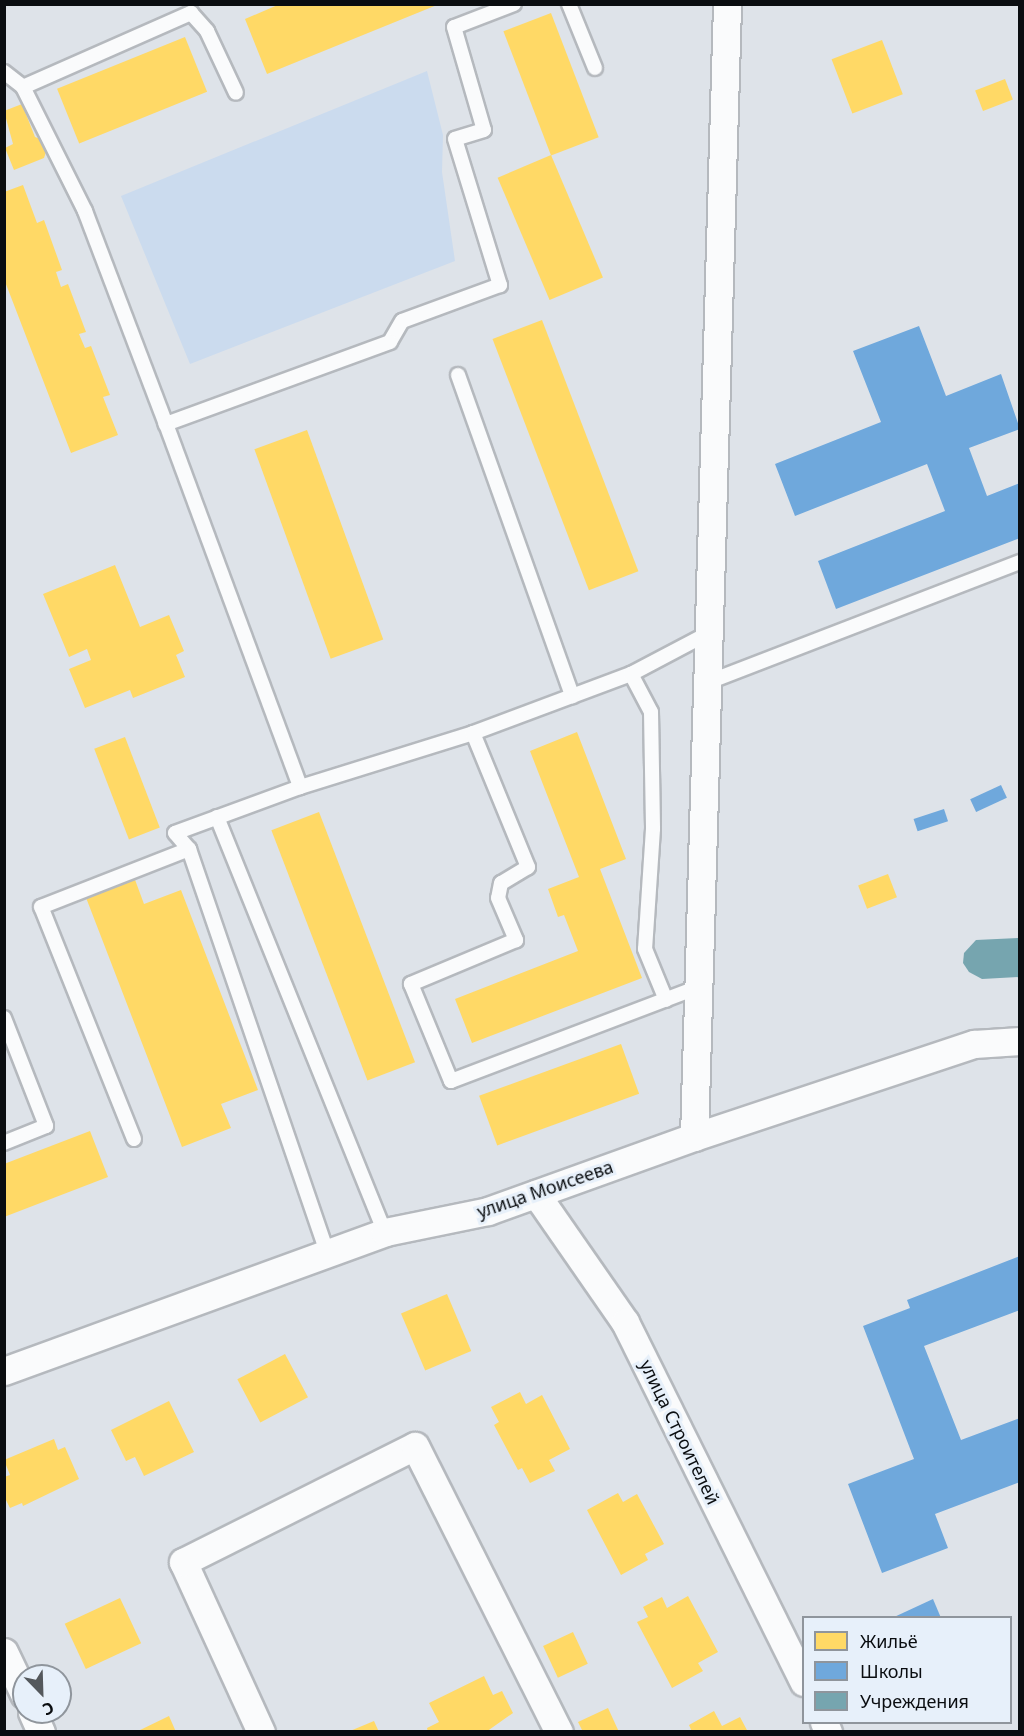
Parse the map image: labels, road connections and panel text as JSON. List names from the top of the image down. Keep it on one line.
{"streets":{"street":["улица Моисеева","улица Строителей"]},"crossings":[["улица Моисеева","улица Строителей"]],"legend":["Жильё","Школы","Учреждения"],"north":"bottom right"}
